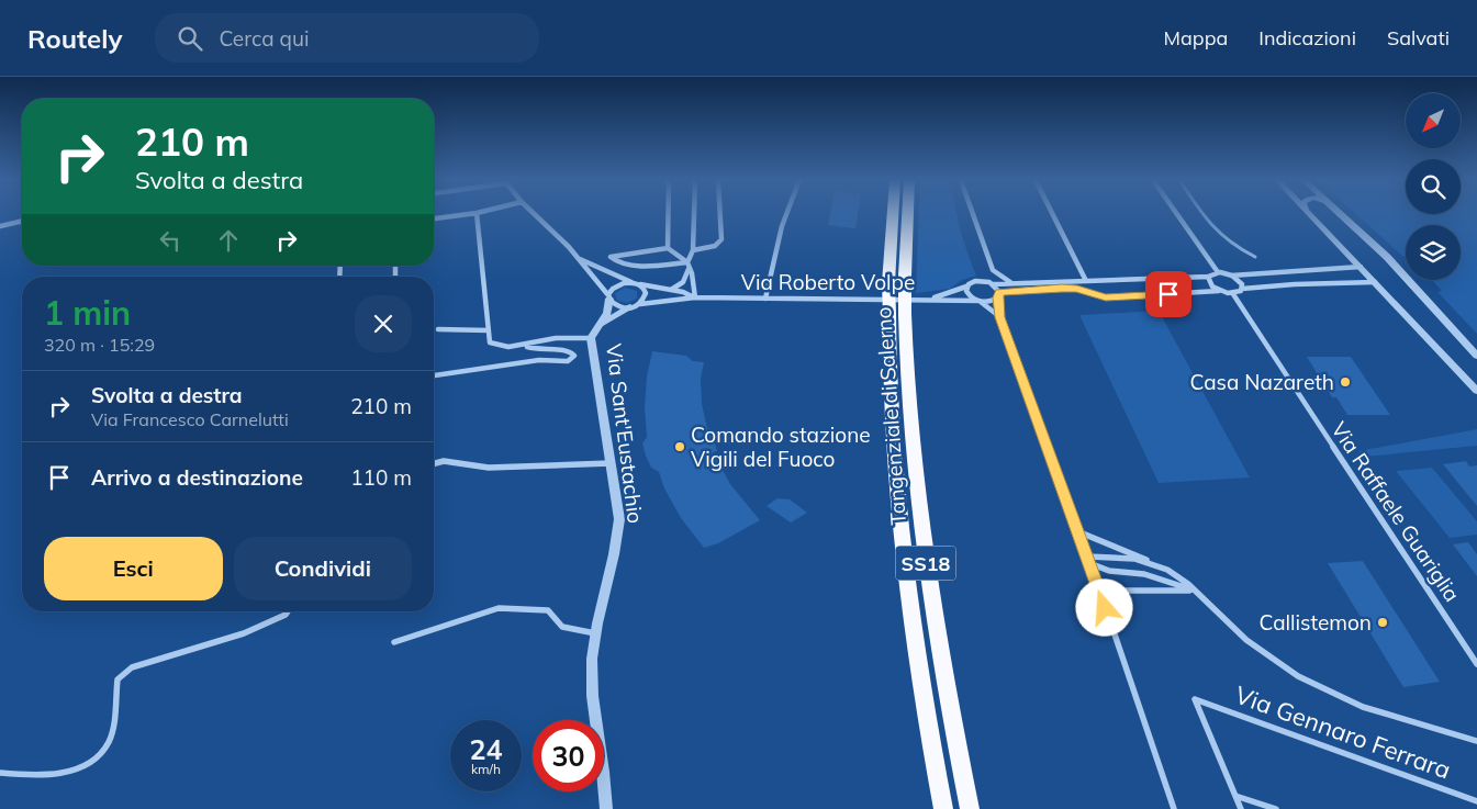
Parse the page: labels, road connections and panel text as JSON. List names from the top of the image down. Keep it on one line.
{"streets":{"highway":["Tangenziale di Salerno","SS18"],"street":["Via Roberto Volpe","Via Sant'Eustachio","Via Raffaele Guariglia","Via Gennaro Ferrara"]},"crossings":[["Via Roberto Volpe","Via Sant'Eustachio"]],"places":["Casa Nazareth","Comando stazione Vigili del Fuoco","Callistemon"],"north":"bottom left","page":{"header":"Routely","search":"Cerca qui","nav":["Mappa","Indicazioni","Salvati"],"turn":["210 m","Svolta a destra"],"heading":["1 min","320 m · 15:29"],"list":[{"name":"Svolta a destra","note":"Via Francesco Carnelutti","value":"210 m"},{"name":"Arrivo a destinazione","value":"110 m"}],"buttons":["Esci","Condividi"],"speed":"24 km/h","limit":"30"}}
